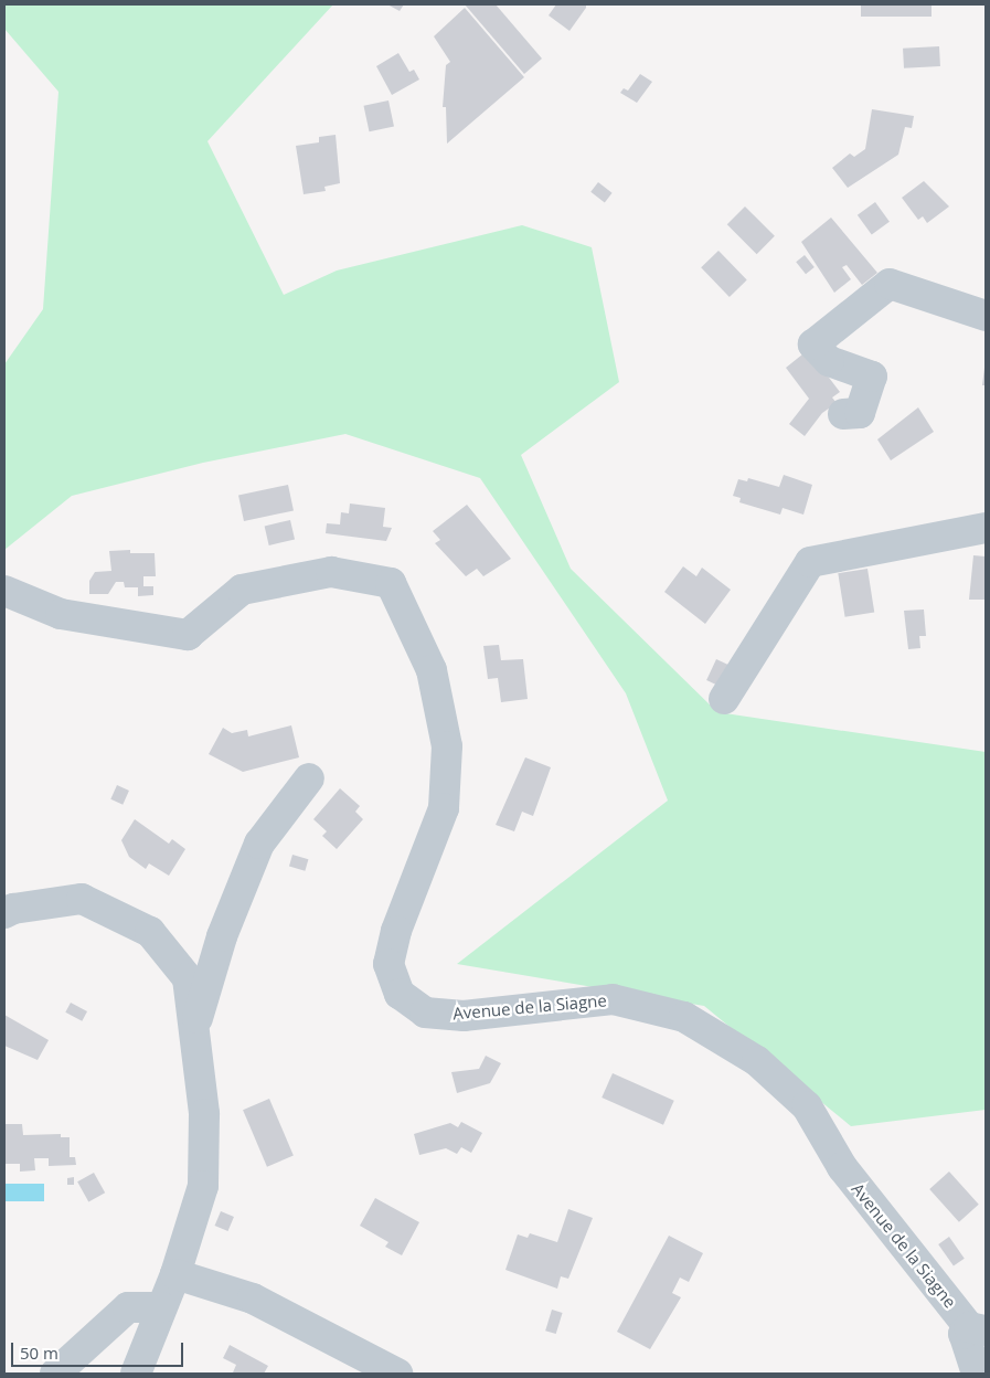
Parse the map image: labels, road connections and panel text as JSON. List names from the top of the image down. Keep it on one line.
{"streets":{"street":["Avenue de la Siagne"]},"scale_bar":"50 m"}
